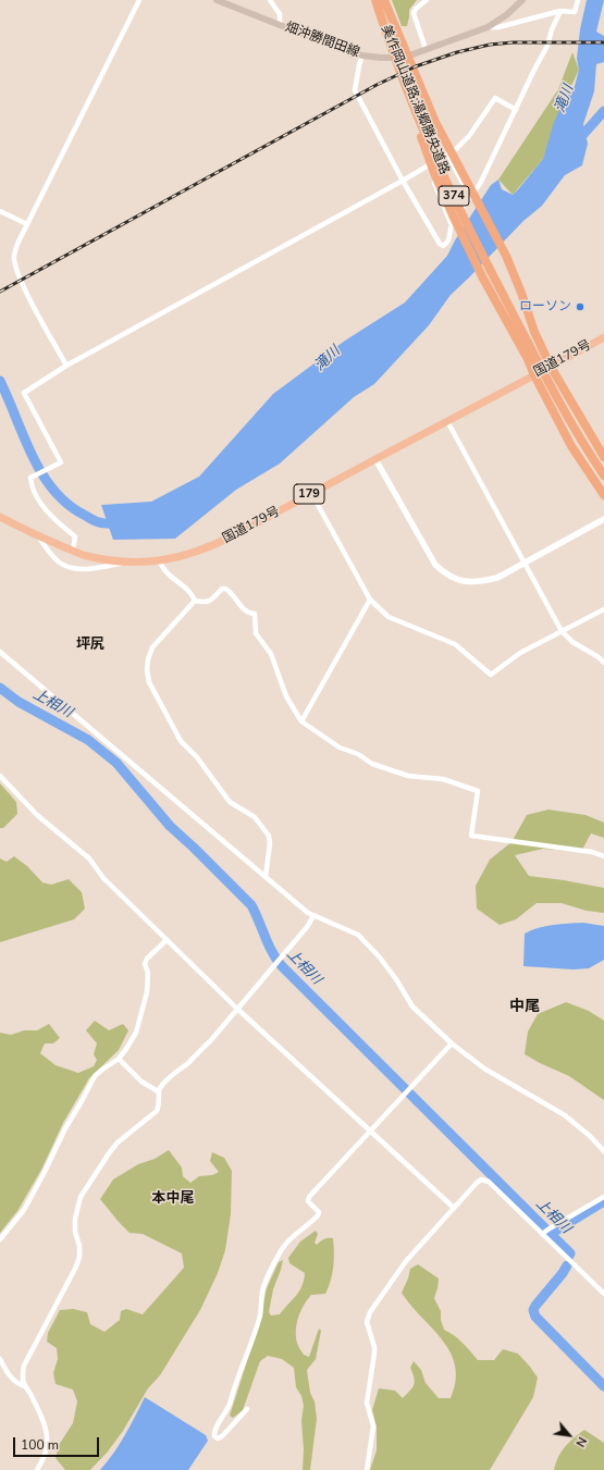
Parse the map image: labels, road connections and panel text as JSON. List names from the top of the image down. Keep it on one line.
{"streets":{"highway":["美作岡山道路;湯郷勝央道路","374","国道179号","179"],"main road":["畑沖勝間田線"]},"districts":["坪尻","中尾","本中尾"],"water":["滝川","上相川"],"places":["ローソン"],"scale_bar":"100 m","north":"bottom right"}
